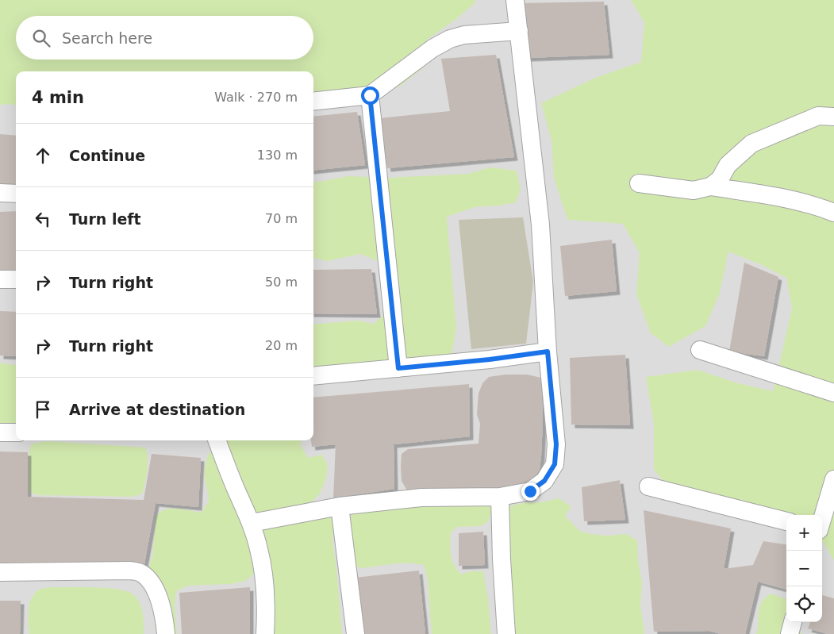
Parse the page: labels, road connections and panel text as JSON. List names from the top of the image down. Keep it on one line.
{"page":{"search":"Search here","heading":["4 min","Walk · 270 m"],"list":[["Continue","130 m"],["Turn left","70 m"],["Turn right","50 m"],["Turn right","20 m"],"Arrive at destination"],"map_buttons":["+","−"]}}
